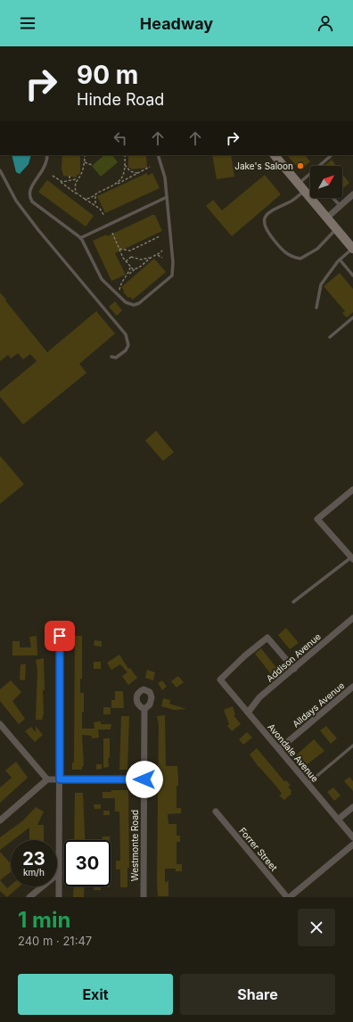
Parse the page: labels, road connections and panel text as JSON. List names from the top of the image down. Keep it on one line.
{"streets":{"street":["Addison Avenue","Alldays Avenue","Avondale Avenue","Westmonte Road","Forrer Street"]},"crossings":[["Addison Avenue","Avondale Avenue"],["Alldays Avenue","Avondale Avenue"]],"places":["Jake's Saloon"],"north":"top right","page":{"header":"Headway","turn":["90 m","Hinde Road"],"speed":"23 km/h","limit":"30","heading":["1 min","240 m · 21:47"],"buttons":["Exit","Share"]}}
